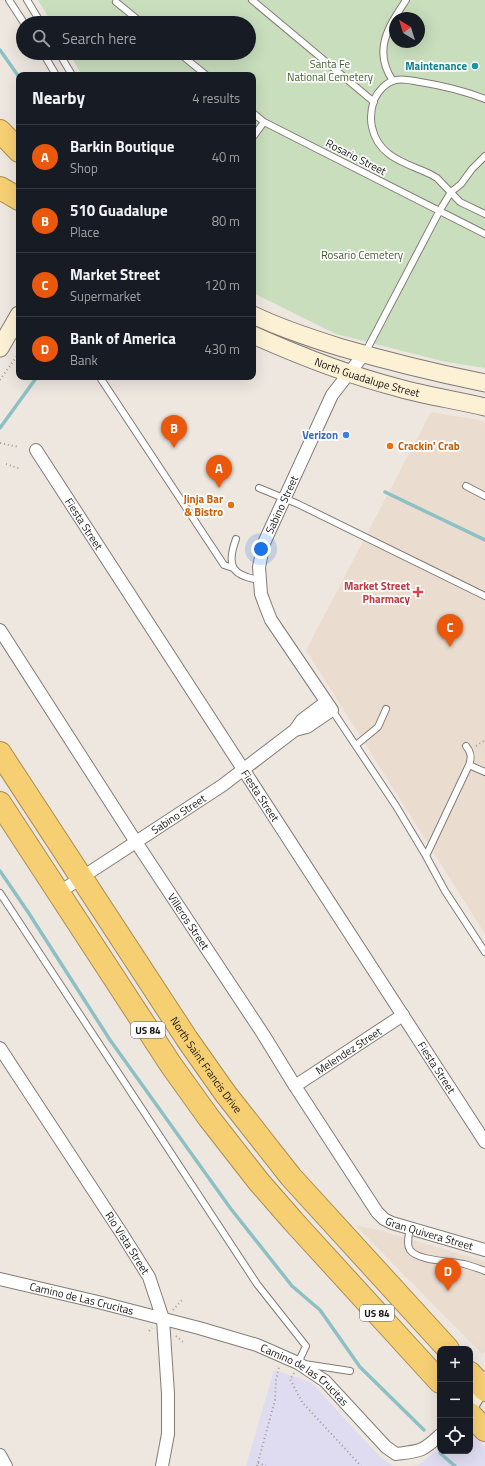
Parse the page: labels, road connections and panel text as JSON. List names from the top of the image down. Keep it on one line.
{"streets":{"highway":["US 84","North Saint Francis Drive"],"main road":["North Guadalupe Street"],"street":["Sabino Street","Fiesta Street","Villeros Street","Melendez Street","Gran Quivera Street","Rio Vista Street","Camino de Las Crucitas","Camino de las Crucitas"],"lane":["Rosario Street"]},"crossings":[["North Guadalupe Street","Sabino Street"],["Sabino Street","Fiesta Street"],["Sabino Street","Villeros Street"],["Sabino Street","US 84"],["Sabino Street","North Saint Francis Drive"],["Fiesta Street","Melendez Street"],["Villeros Street","Melendez Street"],["Villeros Street","Gran Quivera Street"],["Rio Vista Street","Camino de Las Crucitas"],["Rio Vista Street","Camino de las Crucitas"],["Camino de Las Crucitas","Camino de las Crucitas"]],"parks":["Santa Fe National Cemetery","Rosario Cemetery"],"places":{"other":["Maintenance","Verizon","Crackin' Crab","Jinja Bar & Bistro"],"health":["Market Street Pharmacy"]},"north":"top left","page":{"search":"Search here","heading":["Nearby","4 results"],"list":[{"mark":"A","name":"Barkin Boutique","note":"Shop","value":"40 m"},{"mark":"B","name":"510 Guadalupe","note":"Place","value":"80 m"},{"mark":"C","name":"Market Street","note":"Supermarket","value":"120 m"},{"mark":"D","name":"Bank of America","note":"Bank","value":"430 m"}],"pins":["B","A","C","D"],"map_buttons":["+","−"]}}
